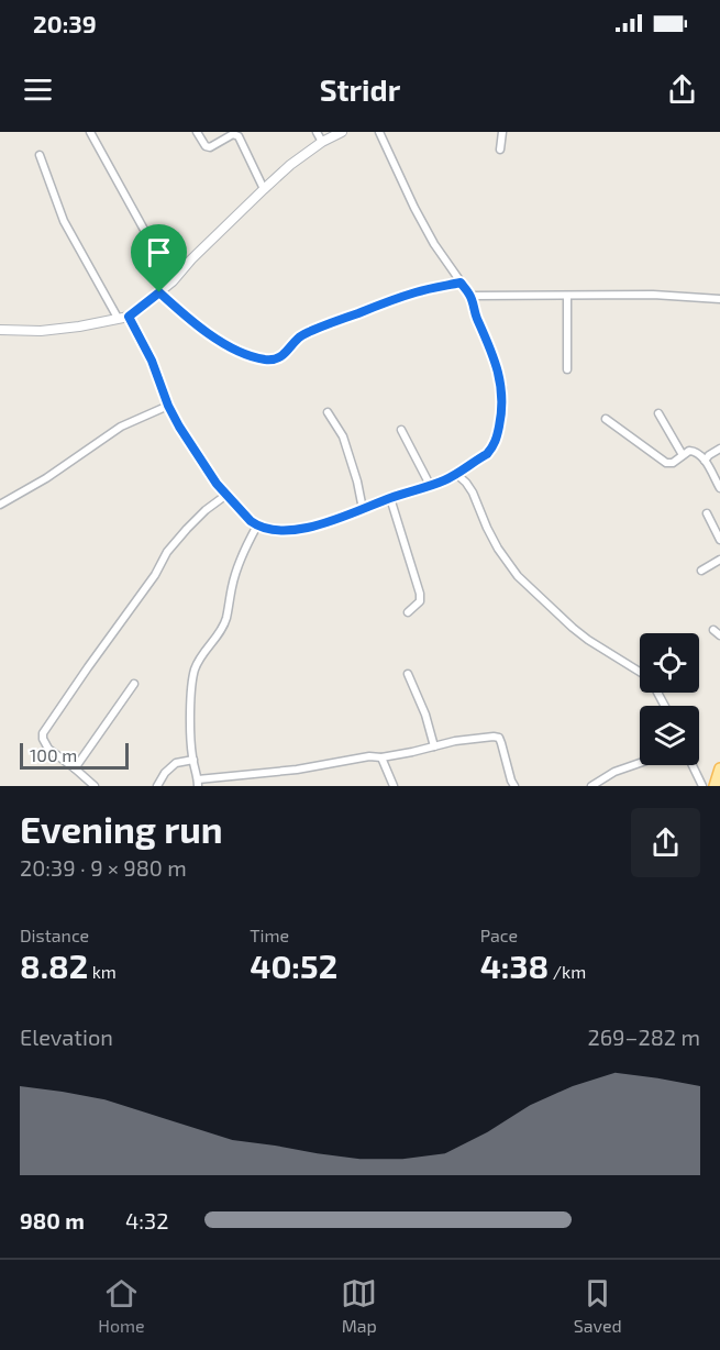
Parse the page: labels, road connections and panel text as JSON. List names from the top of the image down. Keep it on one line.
{"scale_bar":"100 m","page":{"status":"20:39","header":"Stridr","scale":"100 m","heading":["Evening run","20:39 · 9 × 980 m"],"stats":[["Distance","8.82 km"],["Time","40:52"],["Pace","4:38 /km"]],"chart":["Elevation","269–282 m"],"list":[{"name":"980 m","note":"4:32"}],"tabs":["Home","Map","Saved"]}}
